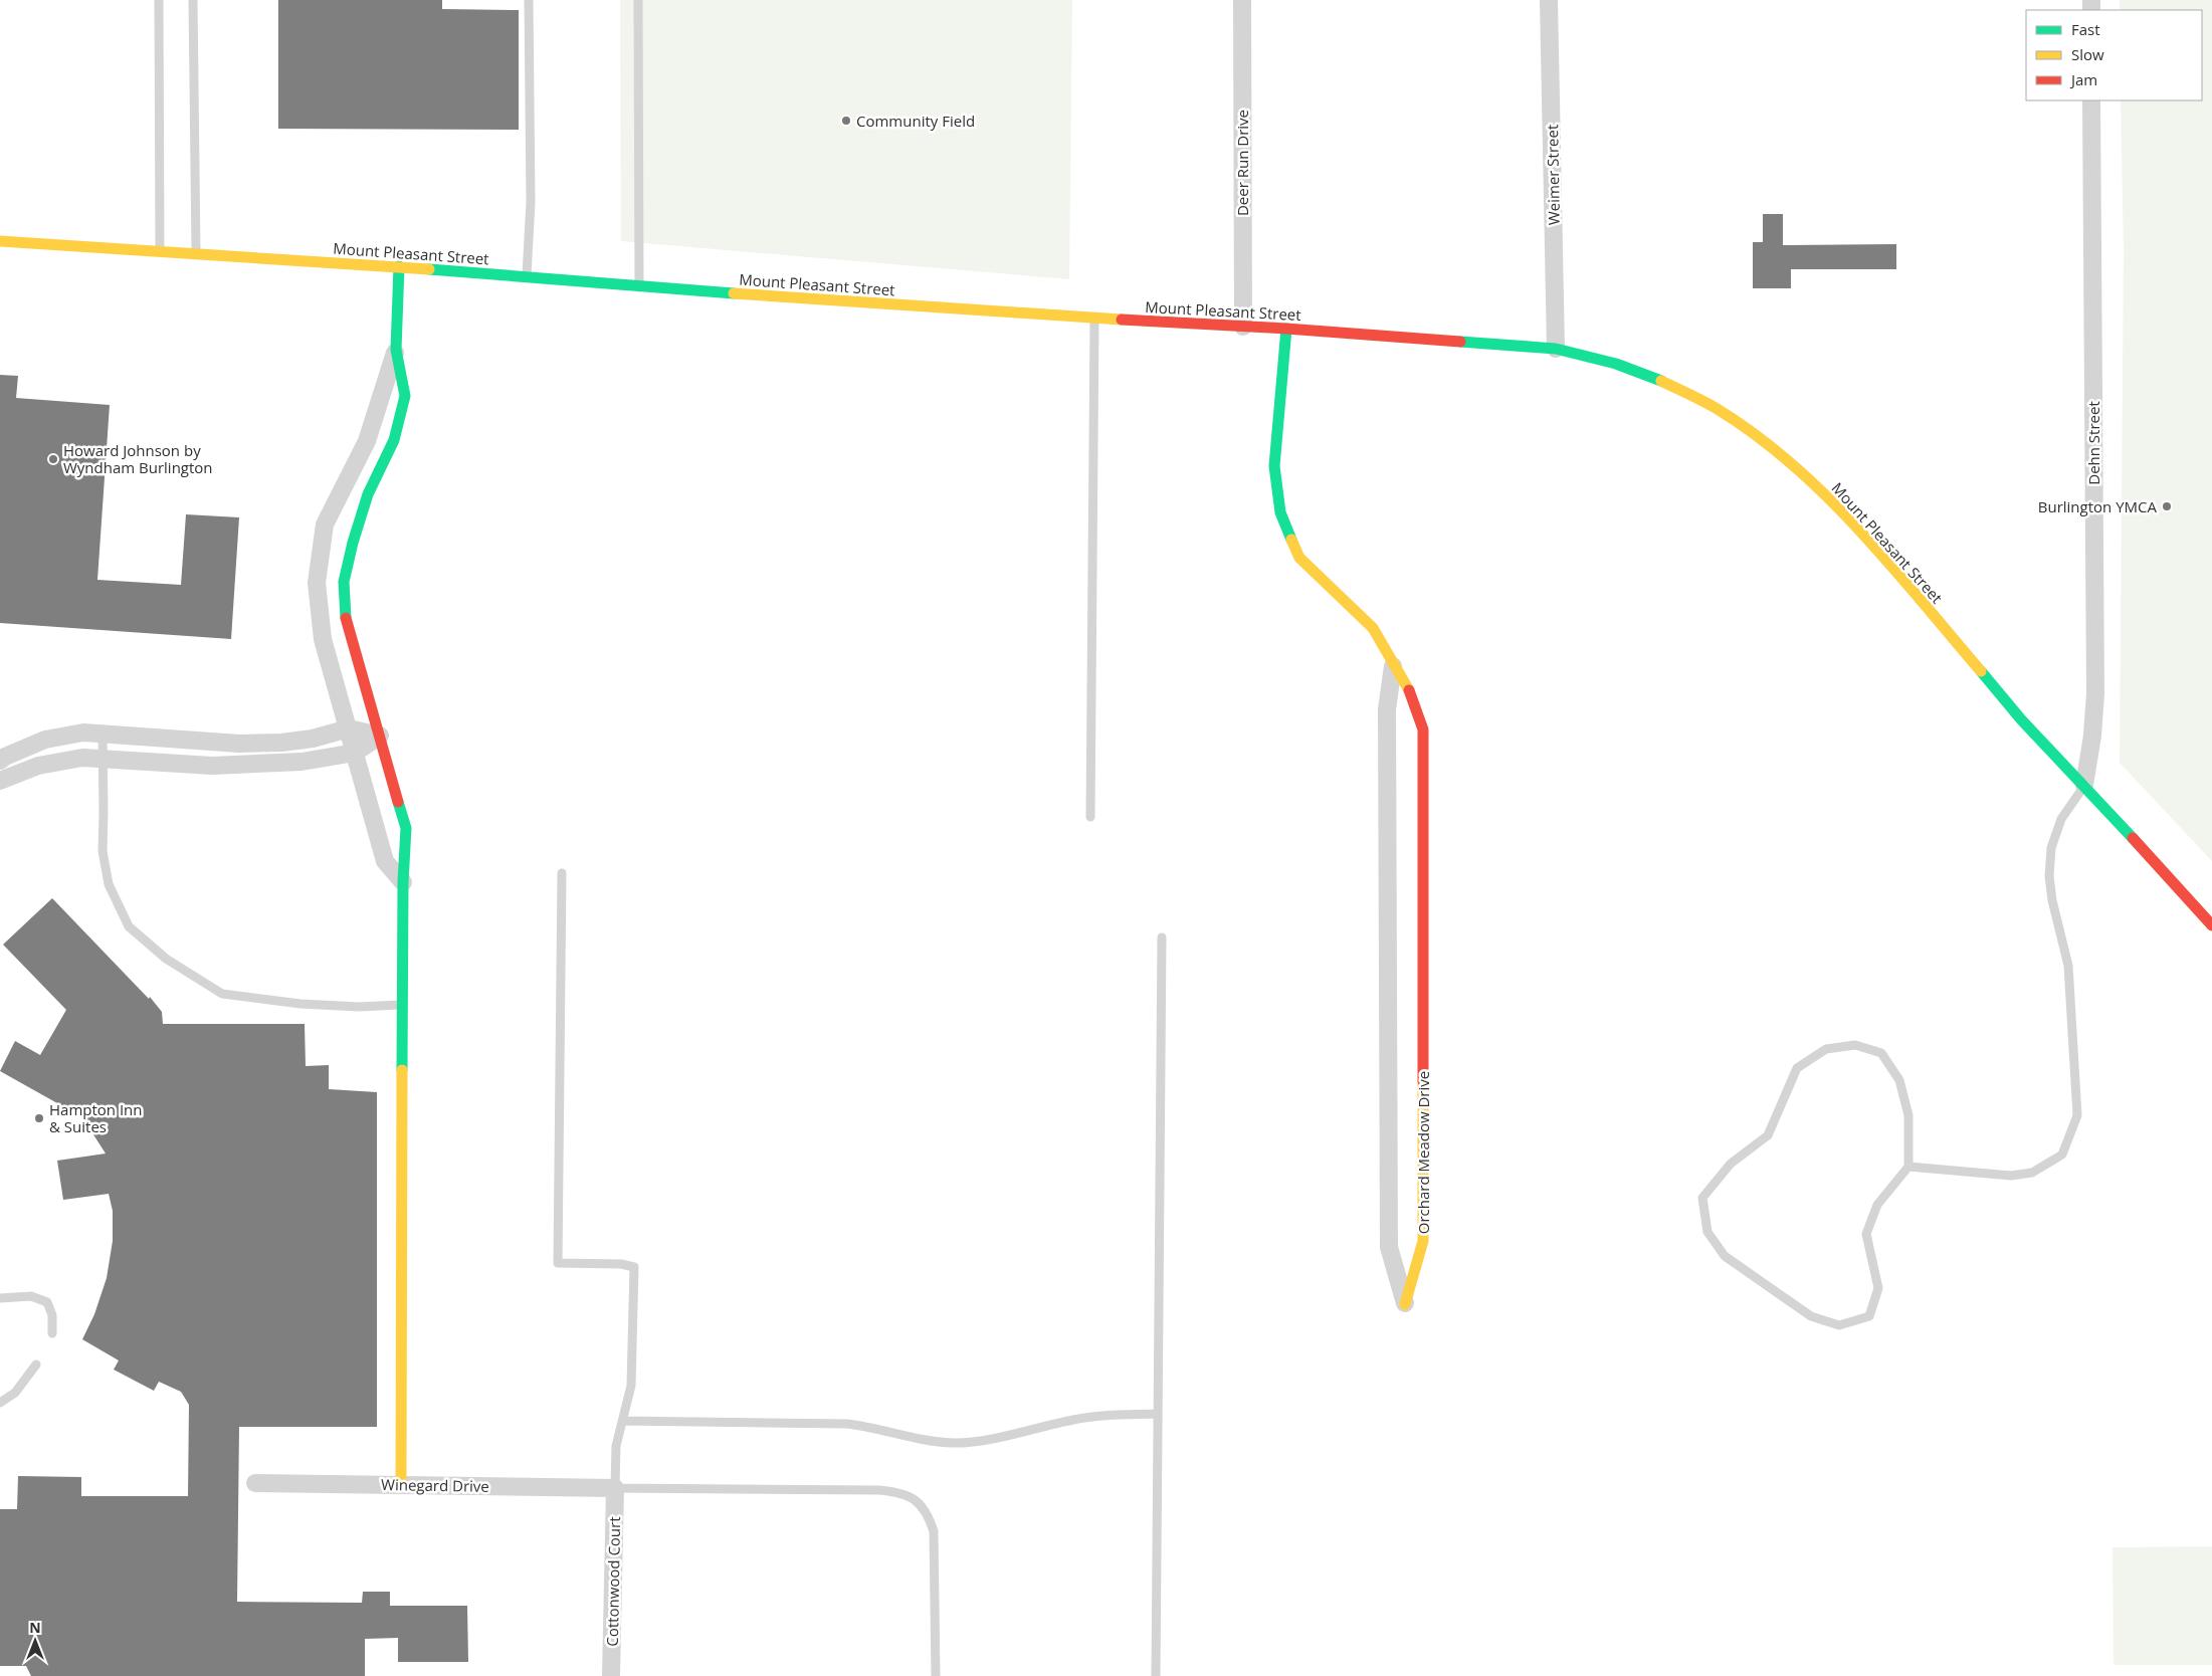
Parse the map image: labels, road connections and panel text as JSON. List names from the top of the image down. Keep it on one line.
{"streets":{"main road":["Mount Pleasant Street","Orchard Meadow Drive"],"street":["Deer Run Drive","Weimer Street","Dehn Street","Winegard Drive","Cottonwood Court"]},"crossings":[["Deer Run Drive","Mount Pleasant Street"],["Weimer Street","Mount Pleasant Street"],["Mount Pleasant Street","Dehn Street"],["Mount Pleasant Street","Orchard Meadow Drive"],["Winegard Drive","Cottonwood Court"]],"places":["Community Field","Howard Johnson by Wyndham Burlington","Burlington YMCA","Hampton Inn & Suites"],"legend":["Fast","Slow","Jam"],"north":"top"}
